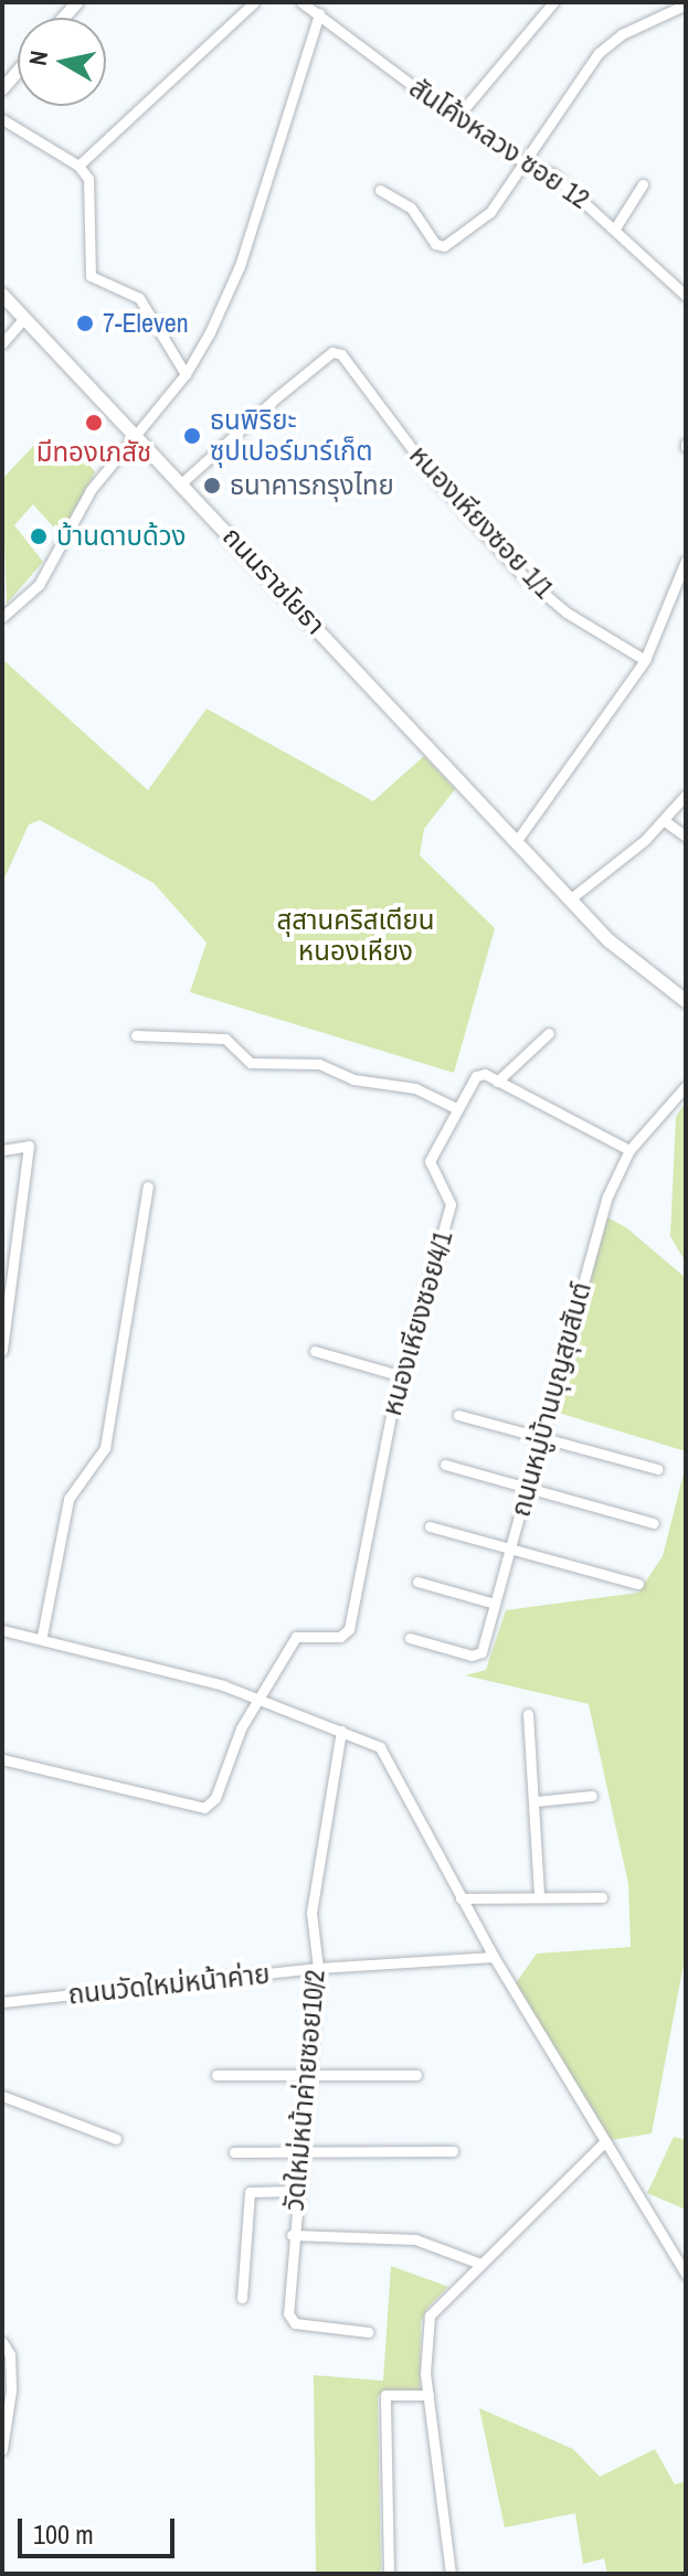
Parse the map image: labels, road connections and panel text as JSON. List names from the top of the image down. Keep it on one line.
{"streets":{"main road":["ถนนราชโยธา"],"street":["สันโค้งหลวง ซอย 12","หนองเหียงซอย 1/1","หนองเหียงซอย4/1","ถนนหมู่บ้านบุญสุขสันต์","ถนนวัดใหม่หน้าค่าย","วัดใหม่หน้าค่ายซอย10/2"]},"crossings":[["หนองเหียงซอย 1/1","ถนนราชโยธา"],["ถนนวัดใหม่หน้าค่าย","วัดใหม่หน้าค่ายซอย10/2"]],"parks":["สุสานคริสเตียน หนองเหียง"],"places":["7-Eleven","มีทองเภสัช","ธนพิริยะ ซุปเปอร์มาร์เก็ต","ธนาคารกรุงไทย","บ้านดาบด้วง"],"scale_bar":"100 m","north":"left"}
